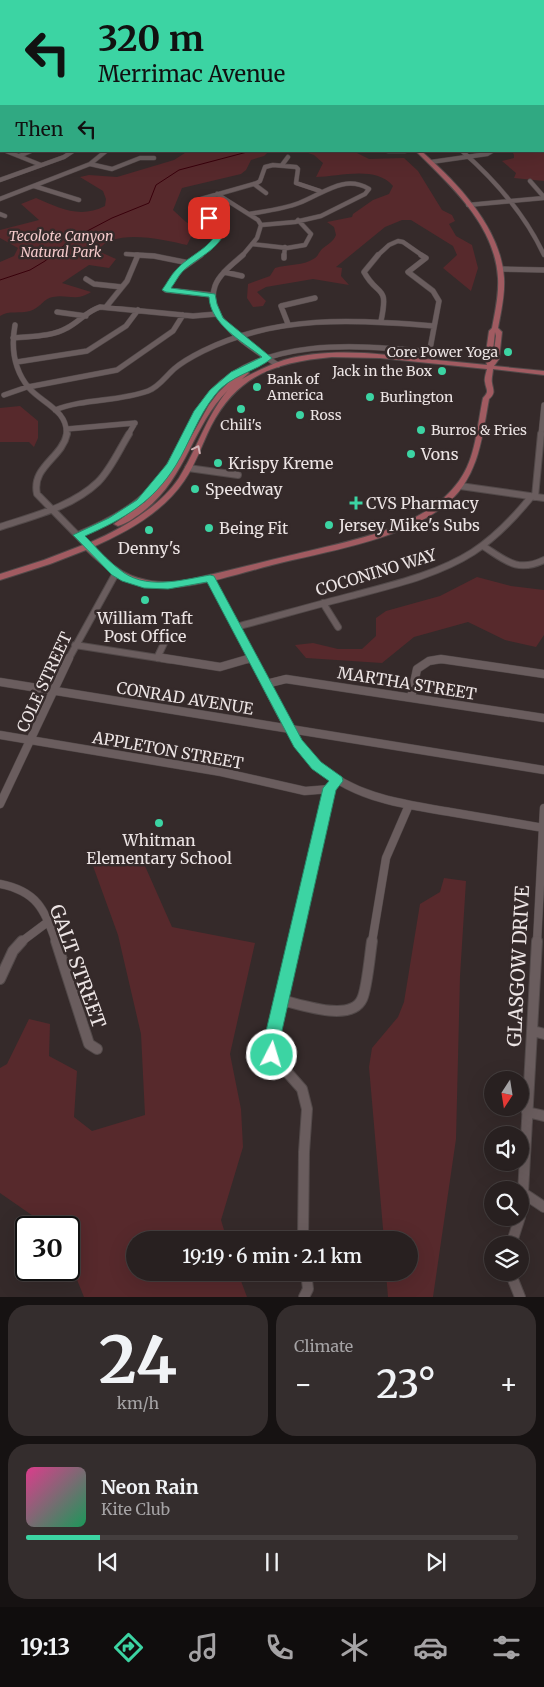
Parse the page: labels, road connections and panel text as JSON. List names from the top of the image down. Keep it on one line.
{"streets":{"street":["COCONINO WAY","COLE STREET","MARTHA STREET","CONRAD AVENUE","APPLETON STREET","GALT STREET","GLASGOW DRIVE"]},"crossings":[["COLE STREET","CONRAD AVENUE"],["COLE STREET","APPLETON STREET"]],"parks":["Tecolote Canyon Natural Park"],"places":{"other":["Core Power Yoga","Jack in the Box","Bank of America","Burlington","Chili's","Ross","Burros & Fries","Vons","Krispy Kreme","Speedway","Jersey Mike's Subs","Being Fit","Denny's","William Taft Post Office","Whitman Elementary School"],"health":["CVS Pharmacy"]},"north":"bottom","page":{"turn":["320 m","Merrimac Avenue"],"then":"Then","limit":"30","trip":"19:19 · 6 min · 2.1 km","tile":[["24","km/h"],"Climate"],"heat":["−","23°","+"],"song":["Neon Rain","Kite Club"],"tabs":"19:13"}}
